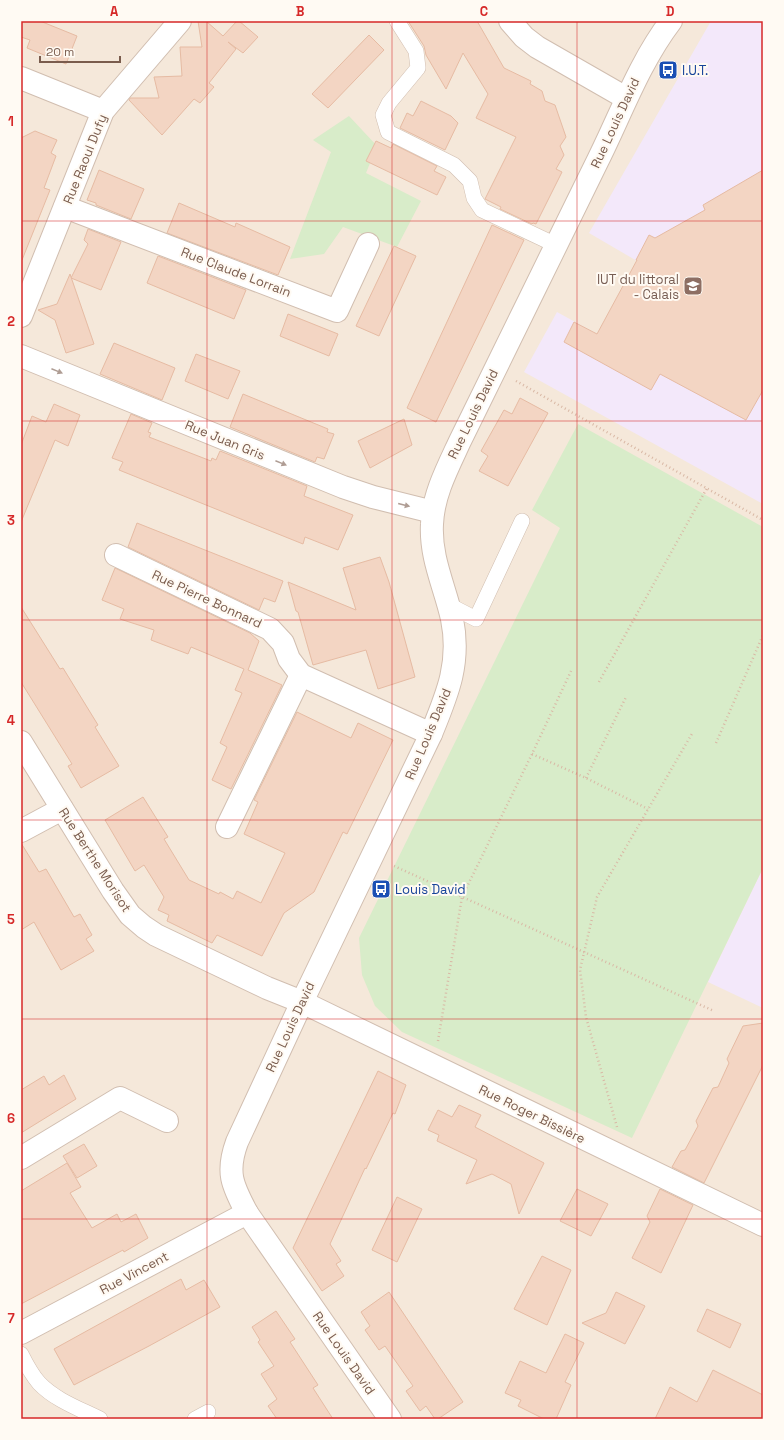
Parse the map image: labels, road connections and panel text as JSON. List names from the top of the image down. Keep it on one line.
{"streets":{"street":["Rue Louis David","Rue Raoul Dufy","Rue Claude Lorrain","Rue Juan Gris","Rue Pierre Bonnard","Rue Berthe Morisot","Rue Roger Bissière","Rue Vincent"]},"crossings":[["Rue Louis David","Rue Juan Gris"],["Rue Louis David","Rue Berthe Morisot"],["Rue Louis David","Rue Roger Bissière"],["Rue Louis David","Rue Vincent"],["Rue Raoul Dufy","Rue Claude Lorrain"],["Rue Berthe Morisot","Rue Roger Bissière"]],"one_way":["Rue Juan Gris"],"places":{"bus stop":["I.U.T.","Louis David"],"school or university":["IUT du littoral - Calais"]},"scale_bar":"20 m","grid":{"columns":["A","B","C","D"],"rows":["1","2","3","4","5","6","7"]}}
